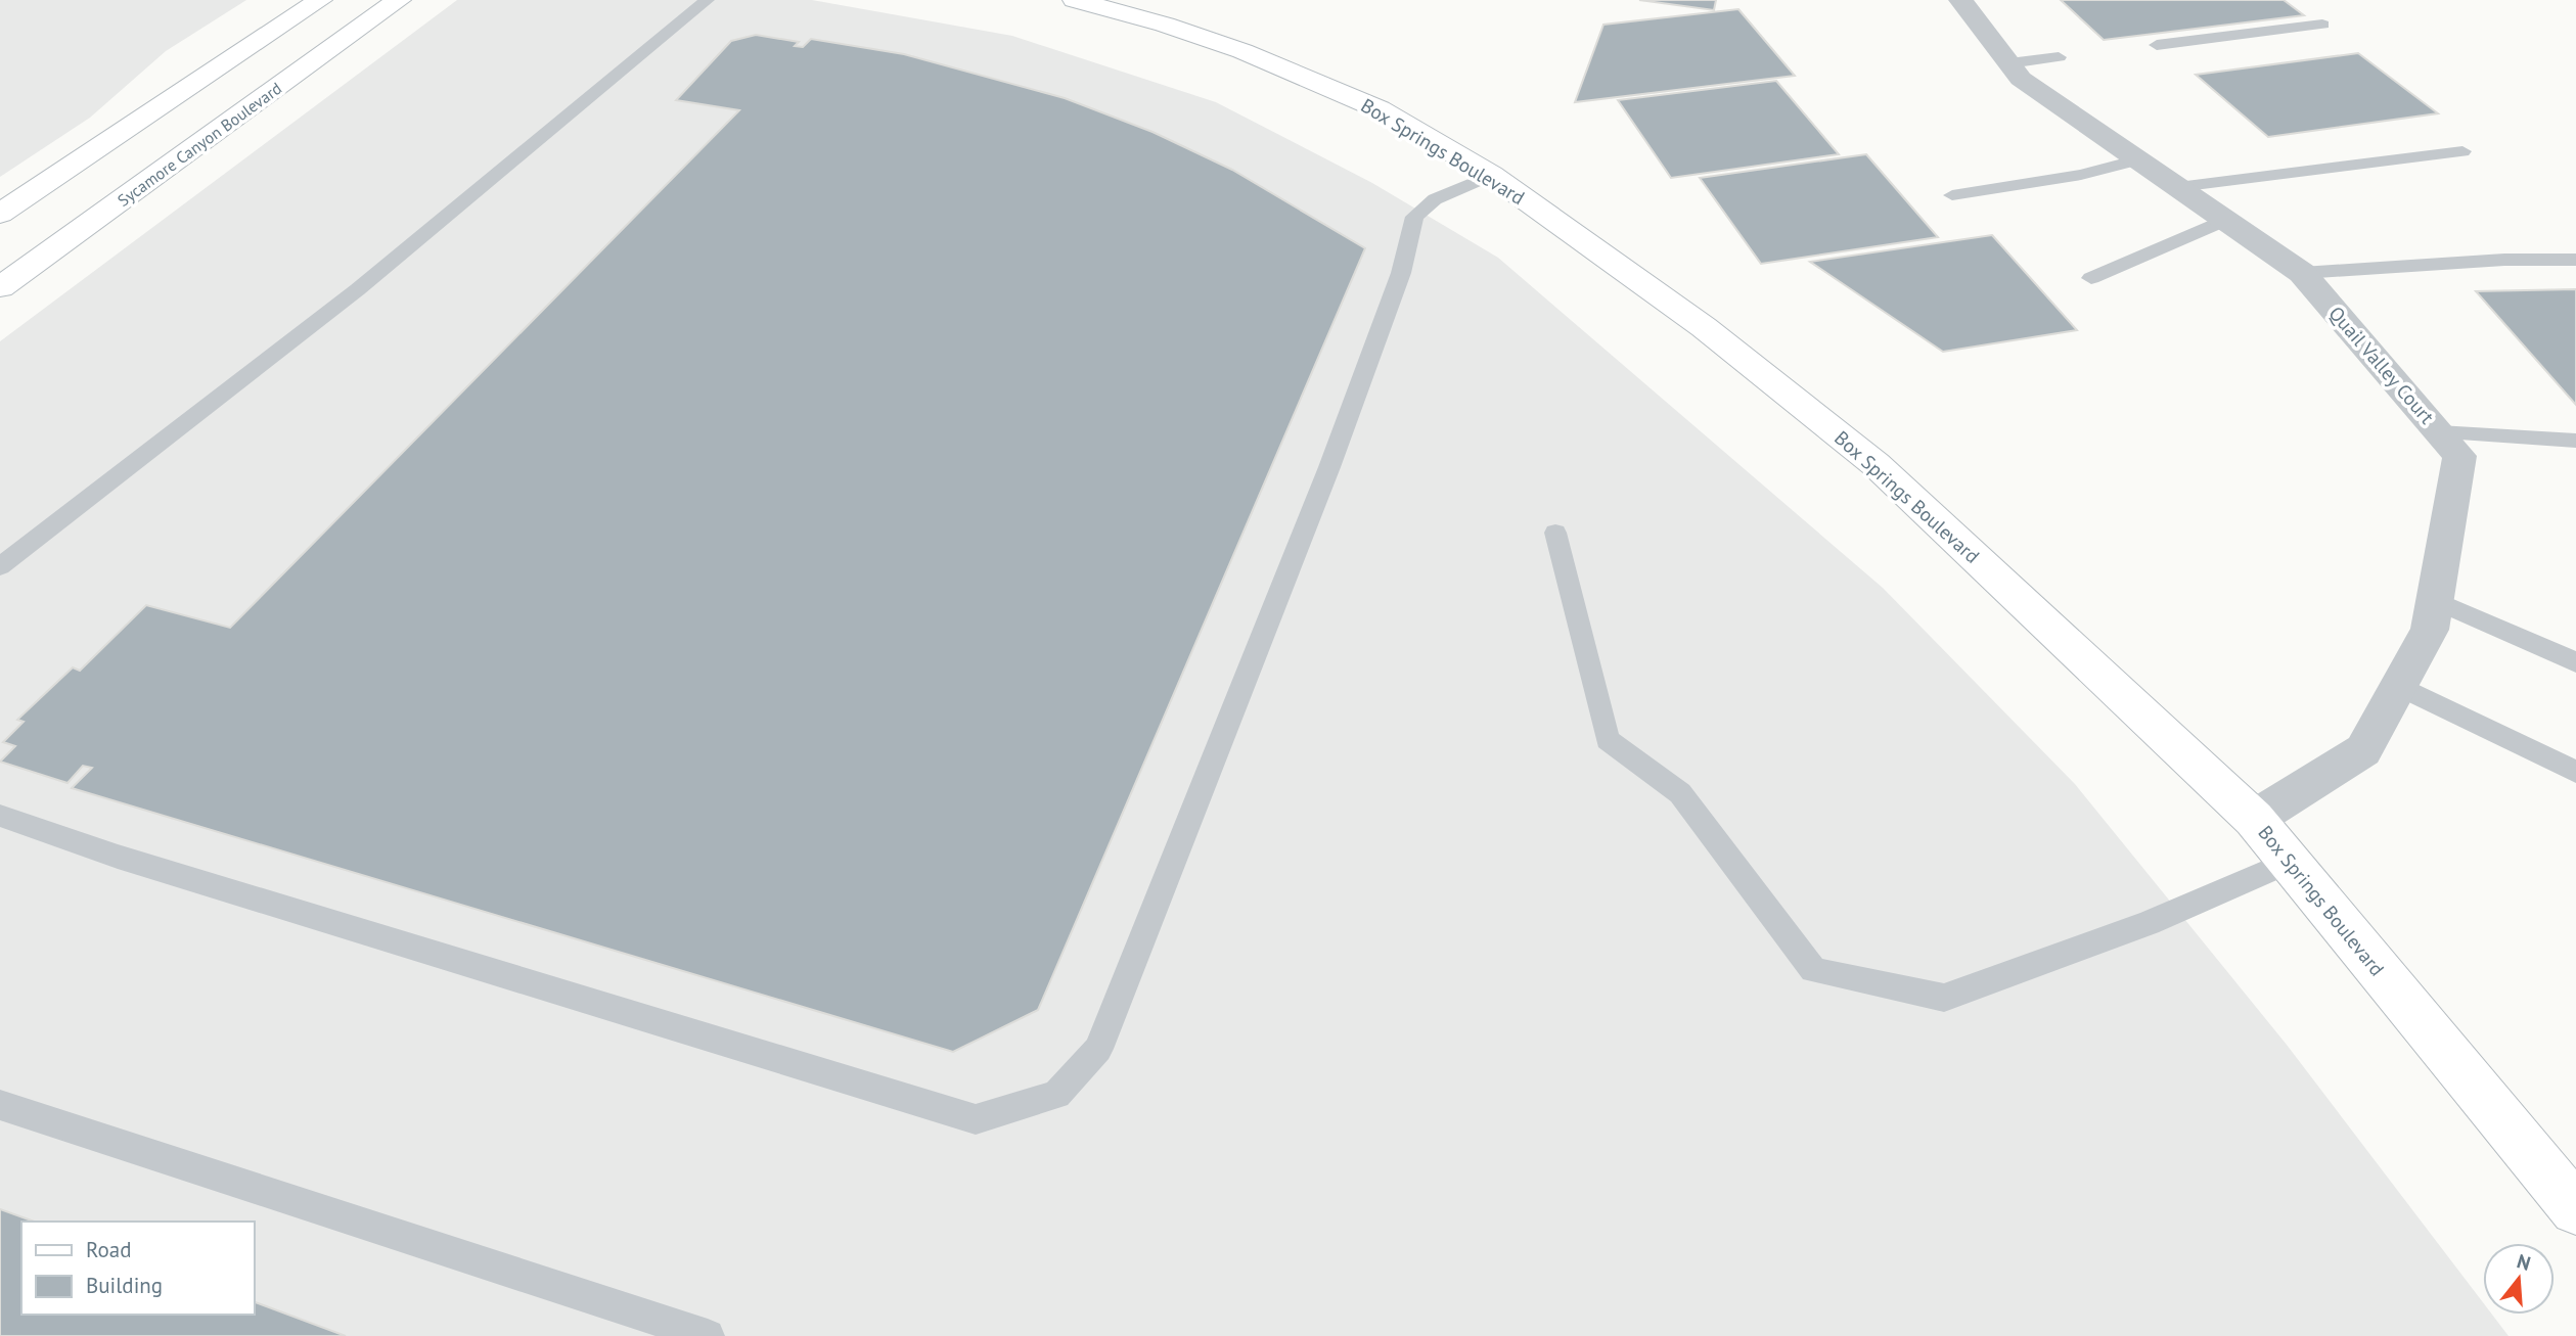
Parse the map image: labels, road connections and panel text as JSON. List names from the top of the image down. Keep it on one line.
{"streets":{"street":["Sycamore Canyon Boulevard","Box Springs Boulevard","Quail Valley Court"]},"crossings":[["Box Springs Boulevard","Quail Valley Court"]],"legend":["Road","Building"],"north":"top"}
